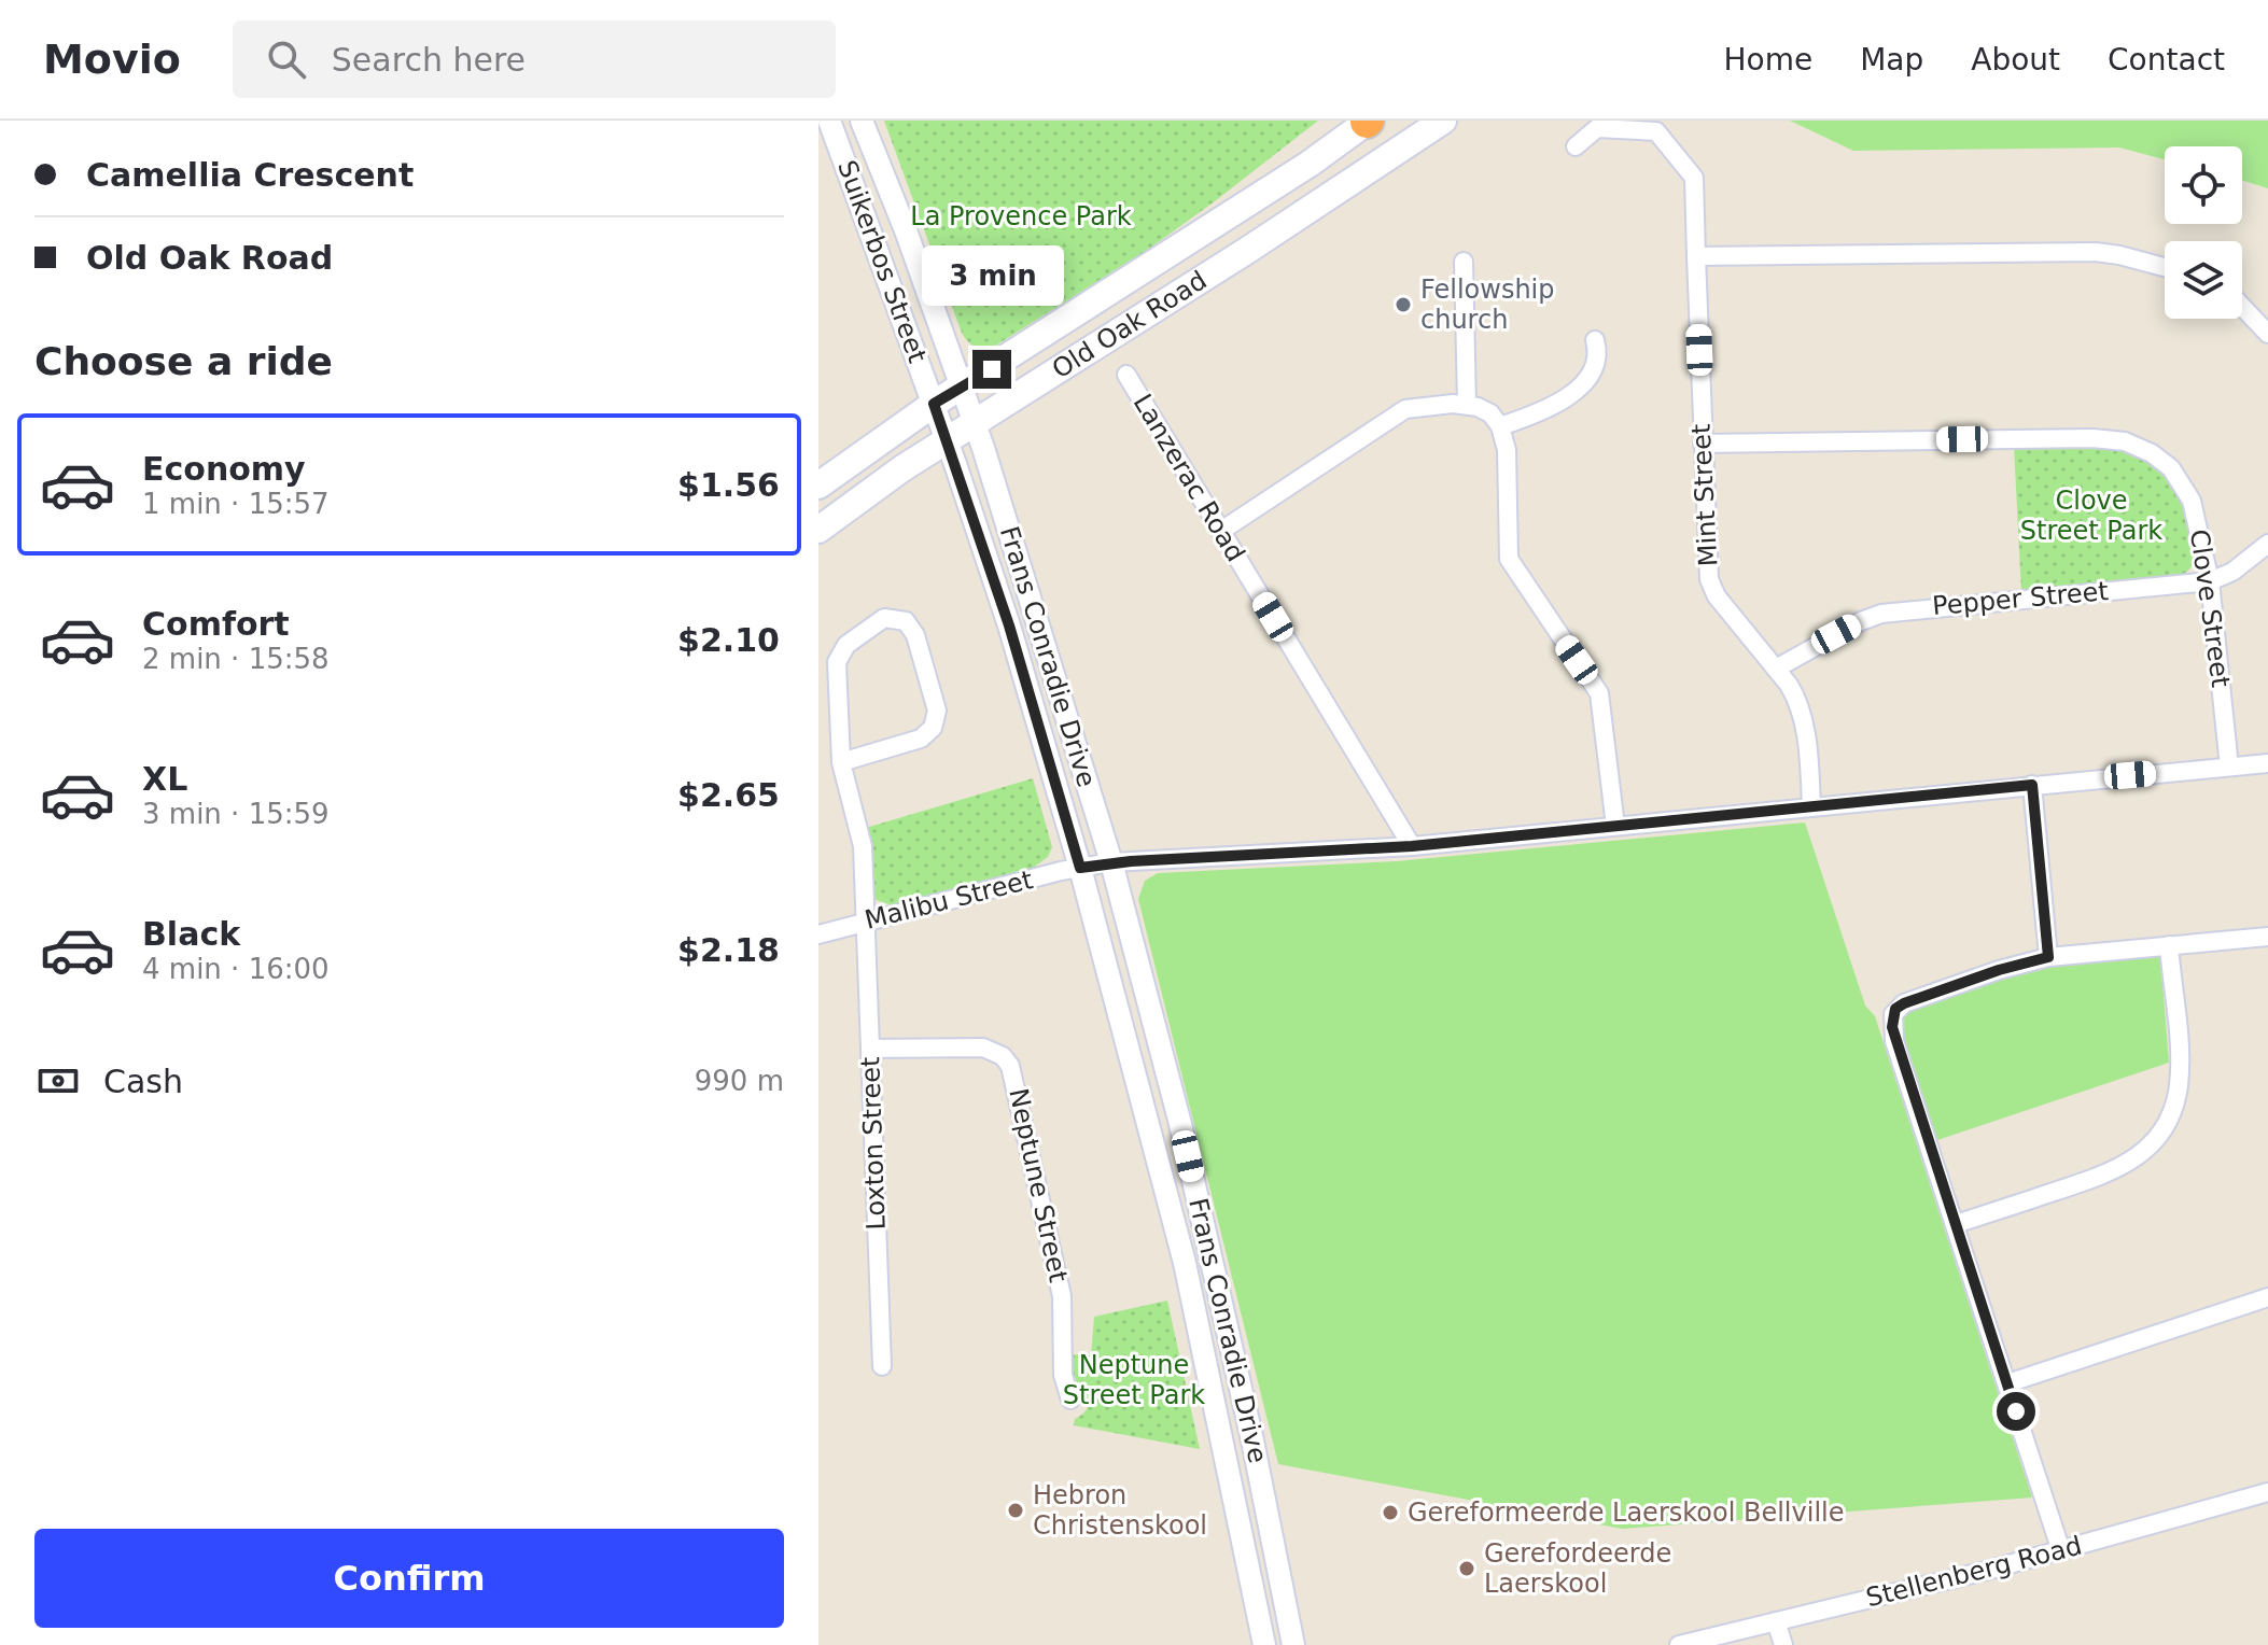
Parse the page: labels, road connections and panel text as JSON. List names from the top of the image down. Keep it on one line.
{"streets":{"main road":["Old Oak Road"],"street":["Suikerbos Street","Lanzerac Road","Mint Street","Pepper Street","Clove Street","Frans Conradie Drive","Malibu Street","Loxton Street","Neptune Street","Stellenberg Road"]},"crossings":[["Suikerbos Street","Old Oak Road"],["Suikerbos Street","Frans Conradie Drive"],["Old Oak Road","Frans Conradie Drive"],["Lanzerac Road","Malibu Street"],["Mint Street","Pepper Street"],["Mint Street","Clove Street"],["Mint Street","Malibu Street"],["Pepper Street","Clove Street"],["Clove Street","Malibu Street"],["Frans Conradie Drive","Malibu Street"],["Malibu Street","Loxton Street"],["Loxton Street","Neptune Street"]],"parks":["La Provence Park","Clove Street Park","Neptune Street Park"],"places":["Fellowship church","Hebron Christenskool","Gereformeerde Laerskool Bellville","Gerefordeerde Laerskool"],"page":{"header":"Movio","search":"Search here","nav":["Home","Map","About","Contact"],"banner":["Camellia Crescent","Old Oak Road"],"bubble":"3 min","heading":"Choose a ride","list":[{"name":"Economy","note":"1 min · 15:57","value":"$1.56"},{"name":"Comfort","note":"2 min · 15:58","value":"$2.10"},{"name":"XL","note":"3 min · 15:59","value":"$2.65"},{"name":"Black","note":"4 min · 16:00","value":"$2.18"}],"pay":["Cash","990 m"],"buttons":"Confirm"}}
